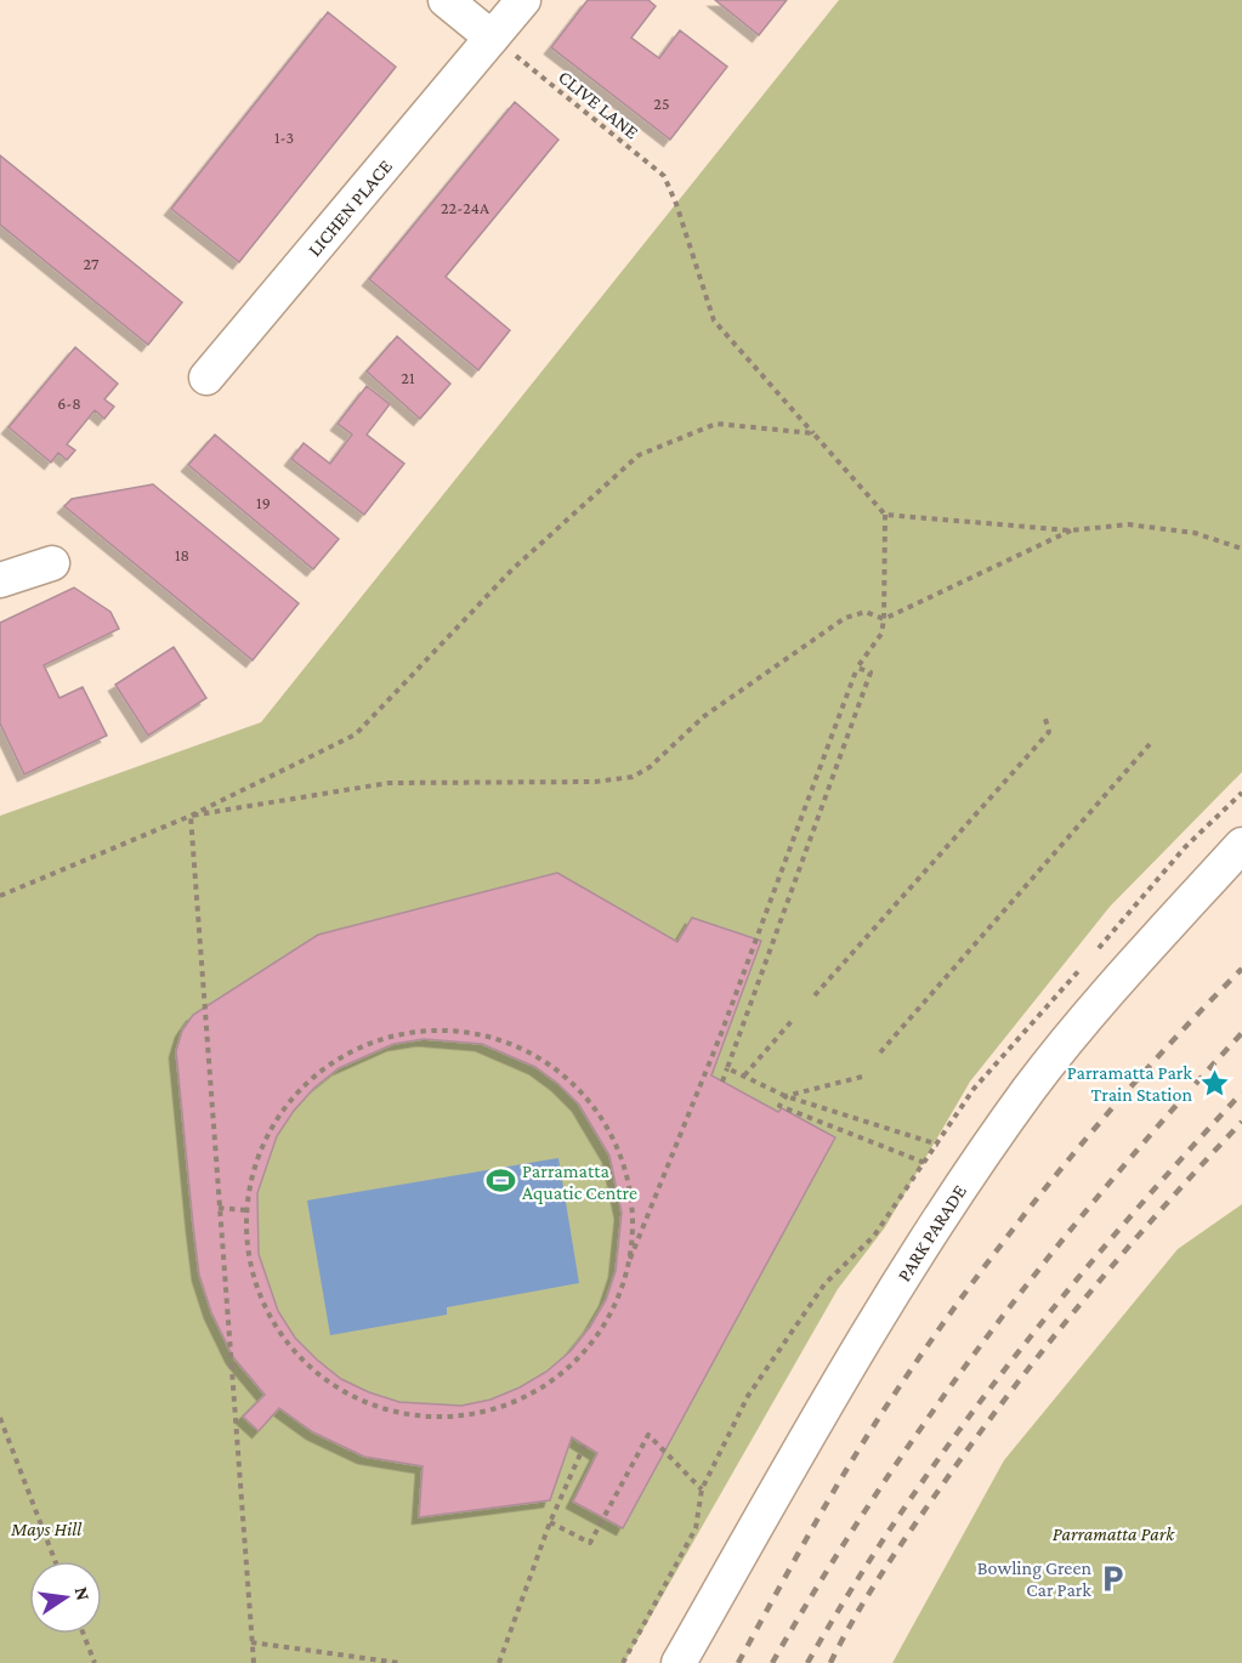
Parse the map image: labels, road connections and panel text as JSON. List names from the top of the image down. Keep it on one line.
{"streets":{"street":["LICHEN PLACE","PARK PARADE"],"path":["CLIVE LANE"]},"crossings":[["CLIVE LANE","LICHEN PLACE"]],"parks":["Mays Hill","Parramatta Park"],"places":{"place":["Parramatta Park Train Station"],"sports":["Parramatta Aquatic Centre"],"parking":["Bowling Green Car Park"]},"house_numbers":["25","1-3","22-24A","27","21","6-8","19","18"],"north":"right"}
